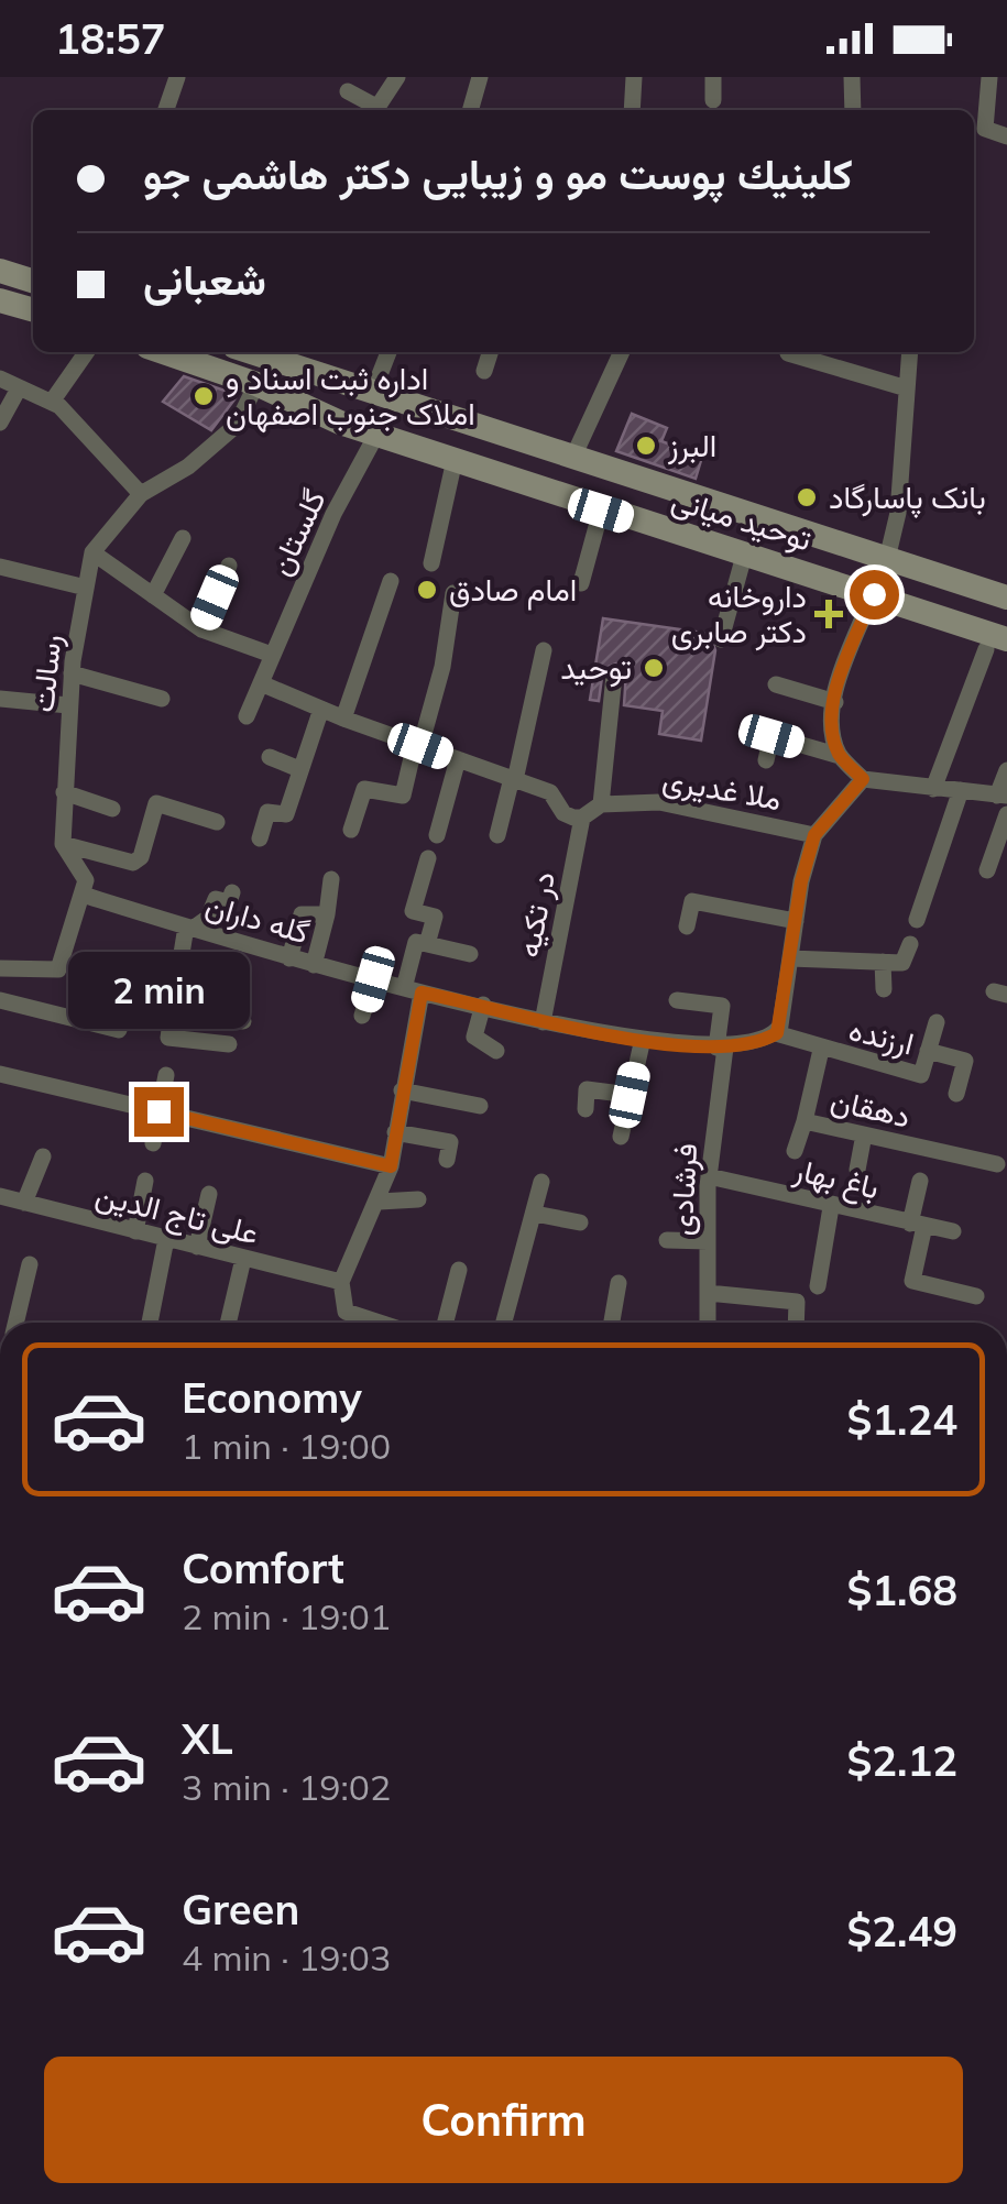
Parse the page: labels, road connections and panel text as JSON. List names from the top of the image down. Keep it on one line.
{"streets":{"main road":["توحید میانی"],"street":["گلستان","رسالت","ملا غدیری","در تکیه","گله داران","ارزنده","دهقان","باغ بهار","فرشادی","علی تاج الدین"]},"crossings":[["توحید میانی","گلستان"],["توحید میانی","رسالت"],["رسالت","گله داران"],["در تکیه","گله داران"],["ارزنده","دهقان"],["باغ بهار","فرشادی"]],"places":{"other":["اداره ثبت اسناد و املاک جنوب اصفهان","البرز","بانک پاسارگاد","امام صادق","توحید"],"health":["داروخانه دکتر صابری"]},"page":{"status":"18:57","banner":["كلينيك پوست مو و زيبايى دکتر هاشمی جو","شعبانی"],"bubble":"2 min","list":[{"name":"Economy","note":"1 min · 19:00","value":"$1.24"},{"name":"Comfort","note":"2 min · 19:01","value":"$1.68"},{"name":"XL","note":"3 min · 19:02","value":"$2.12"},{"name":"Green","note":"4 min · 19:03","value":"$2.49"}],"buttons":"Confirm"}}
